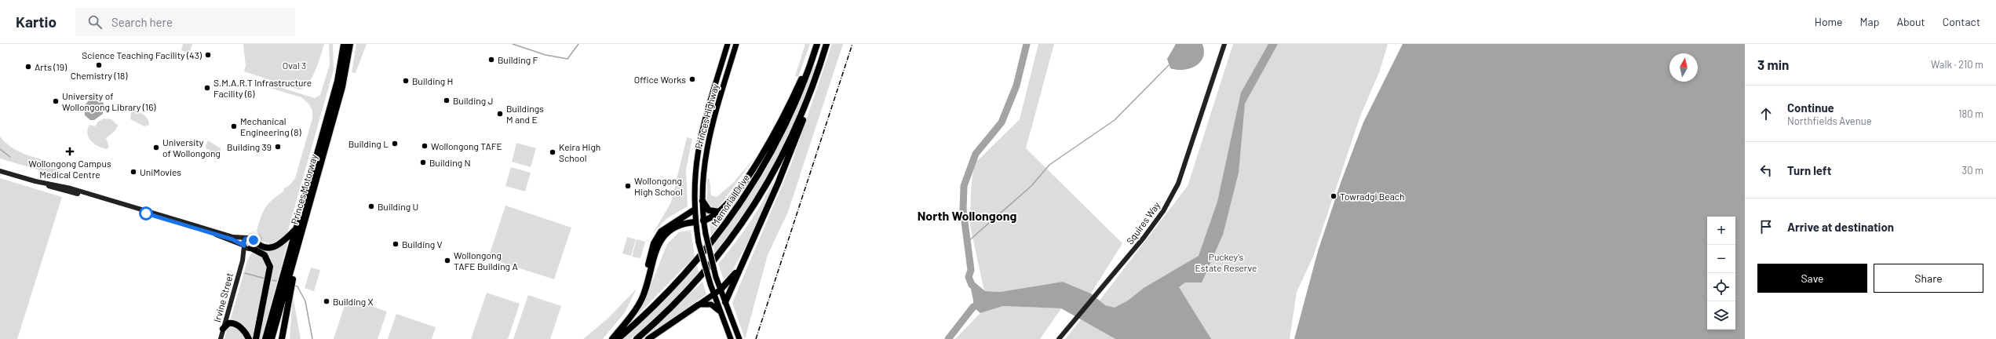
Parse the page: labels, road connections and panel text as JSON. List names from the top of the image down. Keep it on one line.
{"streets":{"highway":["Princes Motorway","Memorial Drive"],"main road":["Princes Highway","Squires Way","Irvine Street"]},"districts":["North Wollongong"],"parks":["Oval 3","Puckey's Estate Reserve"],"places":{"other":["Science Teaching Facility (43)","Building F","Chemistry (18)","Arts (19)","Office Works","Building H","S.M.A.R.T Infrastructure Facility (6)","Building J","University of Wollongong Library (16)","Buildings M and E","Mechanical Engineering (8)","Building L","Wollongong TAFE","Building 39","University of Wollongong","Keira High School","Building N","UniMovies","Wollongong High School","Towradgi Beach","Building U","Building V","Wollongong TAFE Building A","Building X"],"health":["Wollongong Campus Medical Centre"]},"north":"top","page":{"header":"Kartio","search":"Search here","nav":["Home","Map","About","Contact"],"heading":["3 min","Walk · 210 m"],"list":[["Continue","Northfields Avenue","180 m"],["Turn left","30 m"],"Arrive at destination"],"map_buttons":["+","−"],"buttons":["Save","Share"]}}
